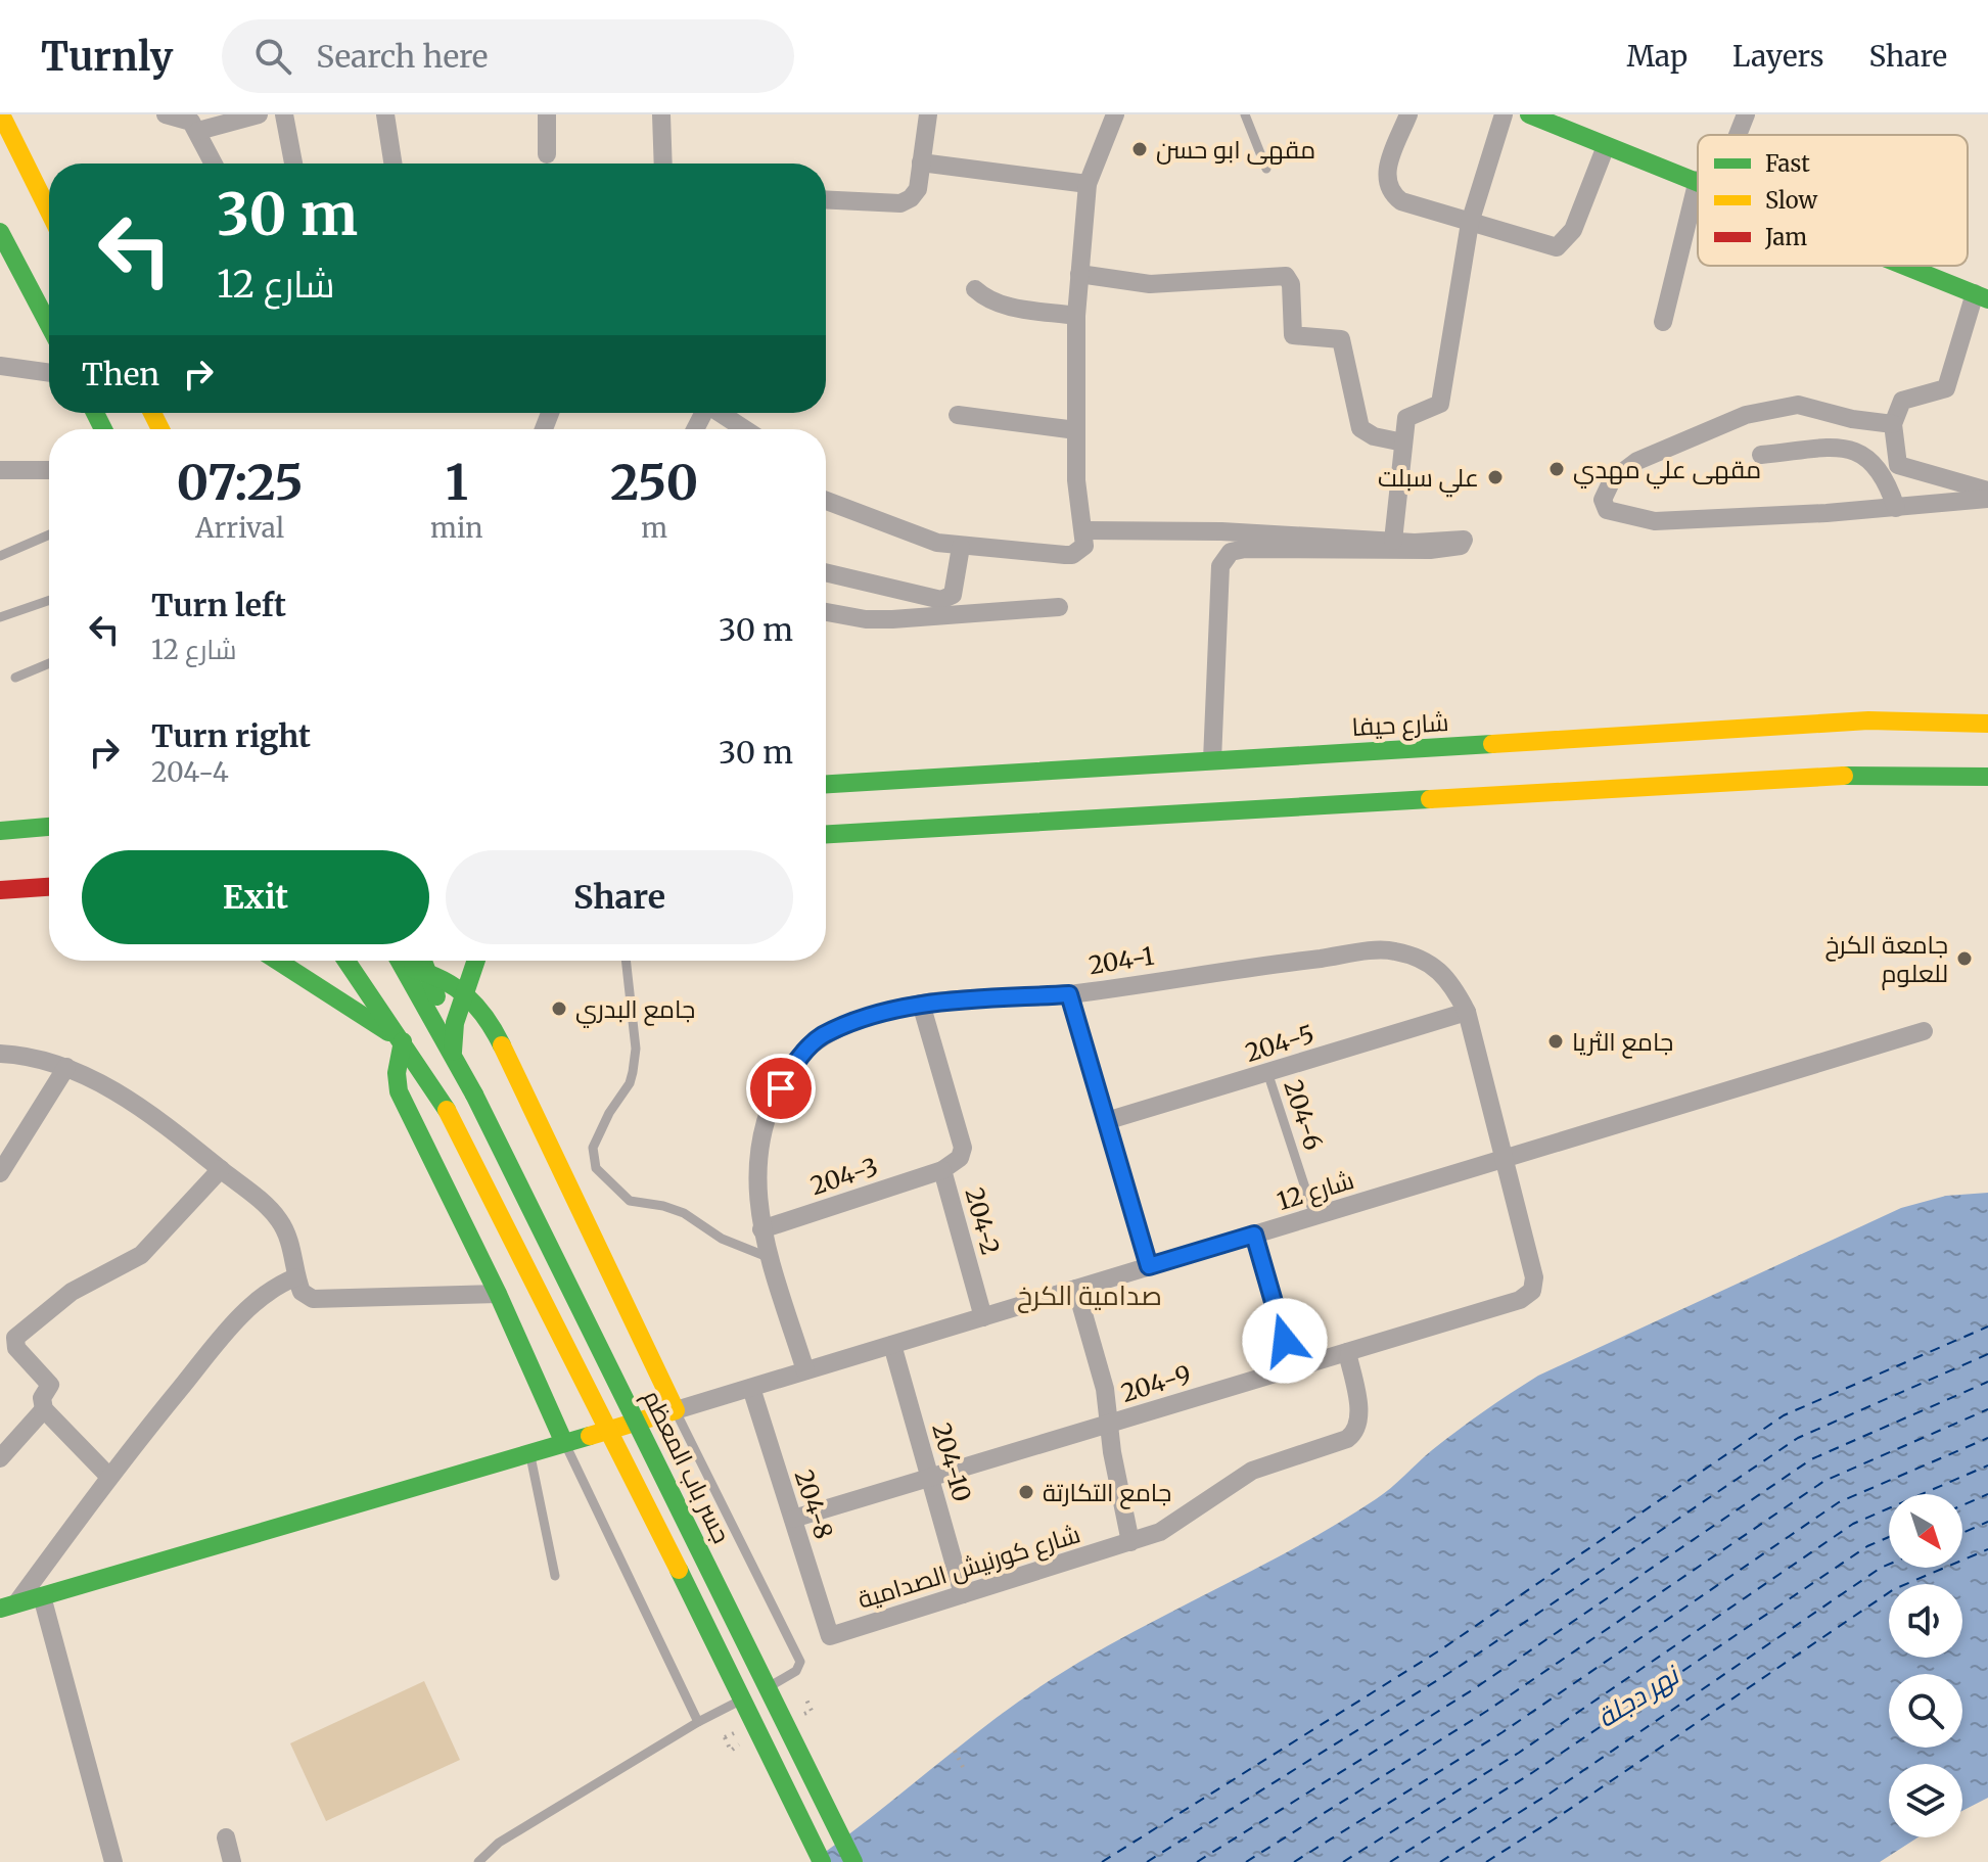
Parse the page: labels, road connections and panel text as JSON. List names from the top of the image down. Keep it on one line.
{"streets":{"main road":["شارع حيفا","جسر باب المعظم"],"street":["204-1","204-5","204-3","شارع 12","204-2","204-9","204-10","204-8","شارع كورنيش الصدامية"],"lane":["204-6"]},"crossings":[["204-1","204-5"],["204-1","204-3"],["204-1","شارع 12"],["204-1","204-2"],["204-1","204-9"],["204-5","204-6"],["204-6","شارع 12"],["204-3","204-2"],["شارع 12","204-2"],["شارع 12","204-10"],["شارع 12","204-8"],["204-9","204-10"],["204-9","204-8"],["204-9","شارع كورنيش الصدامية"],["204-10","شارع كورنيش الصدامية"],["204-8","شارع كورنيش الصدامية"]],"districts":["صدامية الكرخ"],"water":["نهر دجلة"],"places":["مقهى ابو حسن","مقهى علي مهدي","علي سبلت","جامعة الكرخ للعلوم","جامع البدري","جامع الثريا","جامع التكارتة"],"legend":["Fast","Slow","Jam"],"north":"bottom right","page":{"header":"Turnly","search":"Search here","nav":["Map","Layers","Share"],"turn":["30 m","شارع 12"],"then":"Then","eta":["07:25","Arrival","1","min","250","m"],"list":[{"name":"Turn left","note":"شارع 12","value":"30 m"},{"name":"Turn right","note":"204-4","value":"30 m"}],"buttons":["Exit","Share"]}}
